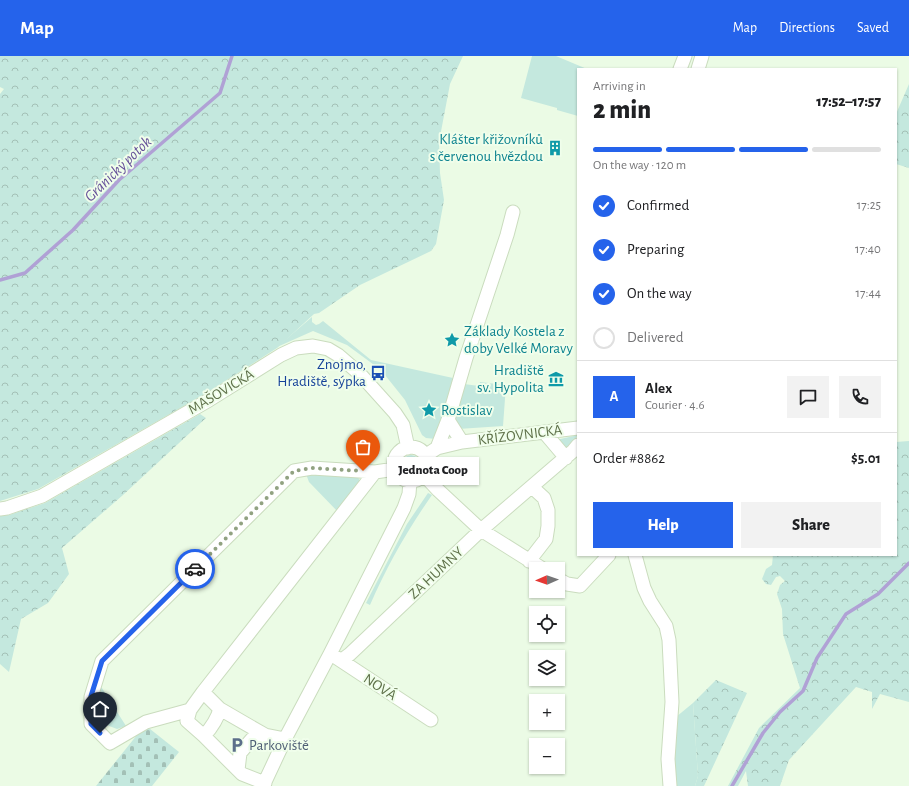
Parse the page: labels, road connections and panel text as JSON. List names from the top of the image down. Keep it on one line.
{"streets":{"street":["MAŠOVICKÁ","KŘÍŽOVNICKÁ","ZA HUMNY","NOVÁ"]},"crossings":[["ZA HUMNY","NOVÁ"]],"water":["Gránický potok"],"places":{"building":["Klášter křižovníků s červenou hvězdou"],"place":["Základy Kostela z doby Velké Moravy","Rostislav"],"bus stop":["Znojmo, Hradiště, sýpka"],"museum":["Hradiště sv. Hypolita"],"other":["Jednota Coop"],"parking":["Parkoviště"]},"north":"left","page":{"header":"Map","nav":["Map","Directions","Saved"],"heading":["2 min","Arriving in","17:52–17:57"],"panel":["Alex","Courier · 4.6","Order #8862","$5.01"],"bar":"On the way · 120 m","list":[["Confirmed","17:25"],["Preparing","17:40"],["On the way","17:44"],"Delivered"],"round":"A","bubble":"Jednota Coop","buttons":["Help","Share"],"map_buttons":["+","−"]}}
